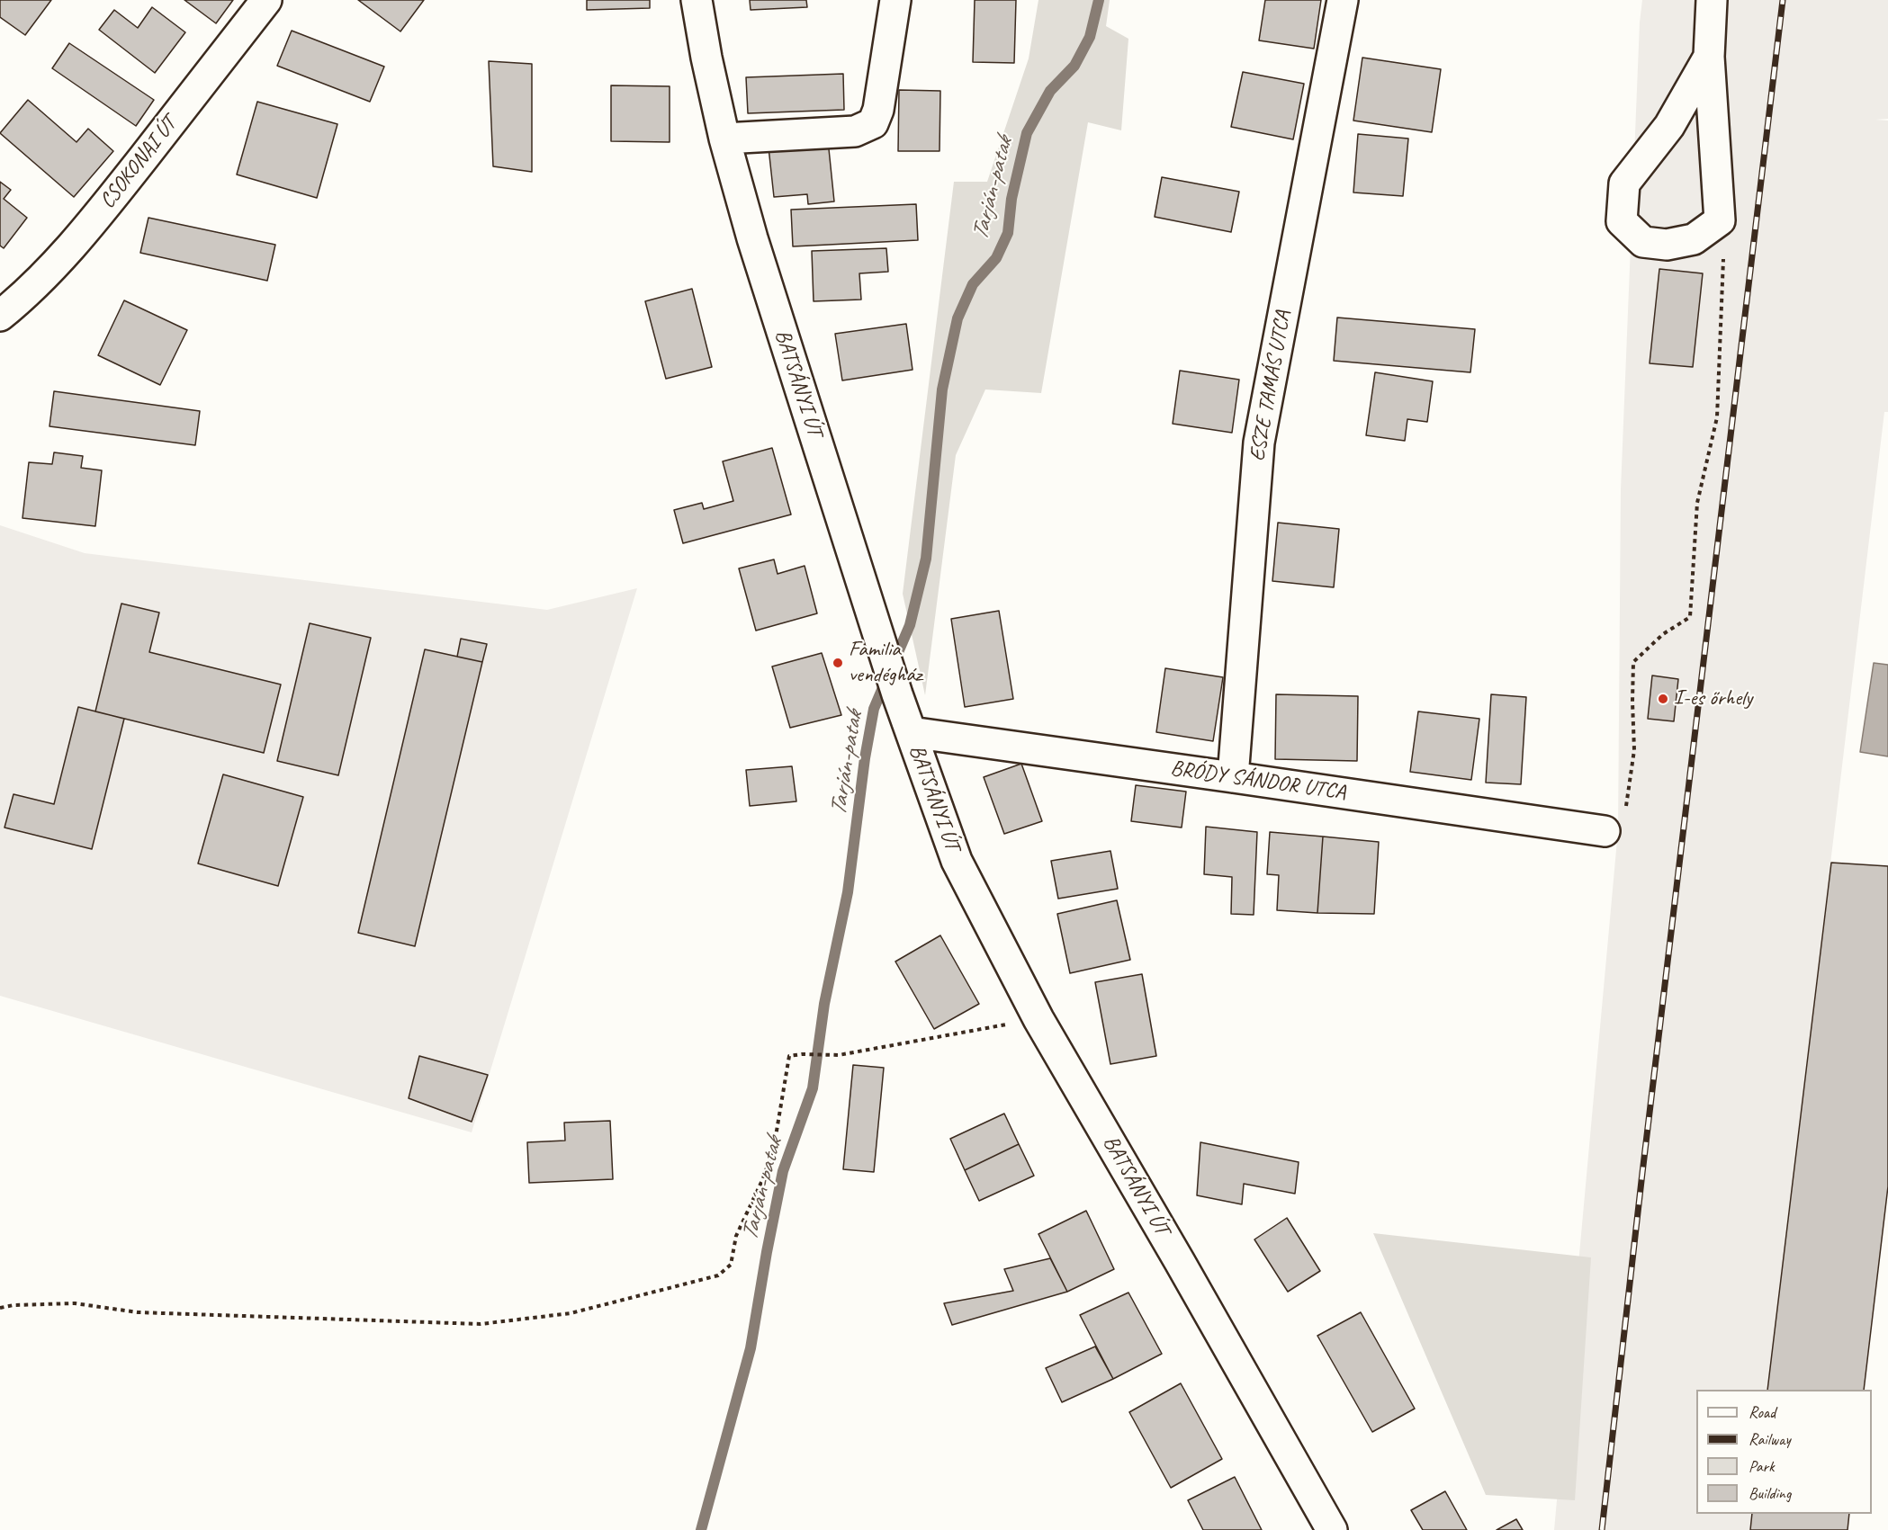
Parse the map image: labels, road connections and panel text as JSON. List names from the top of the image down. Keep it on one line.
{"streets":{"street":["CSOKONAI ÚT","BATSÁNYI ÚT","ESZE TAMÁS UTCA","BRÓDY SÁNDOR UTCA"]},"crossings":[["BATSÁNYI ÚT","BRÓDY SÁNDOR UTCA"],["ESZE TAMÁS UTCA","BRÓDY SÁNDOR UTCA"]],"water":["Tarján-patak"],"places":["Familia vendégház","I-es őrhely"],"legend":["Road","Railway","Park","Building"]}
